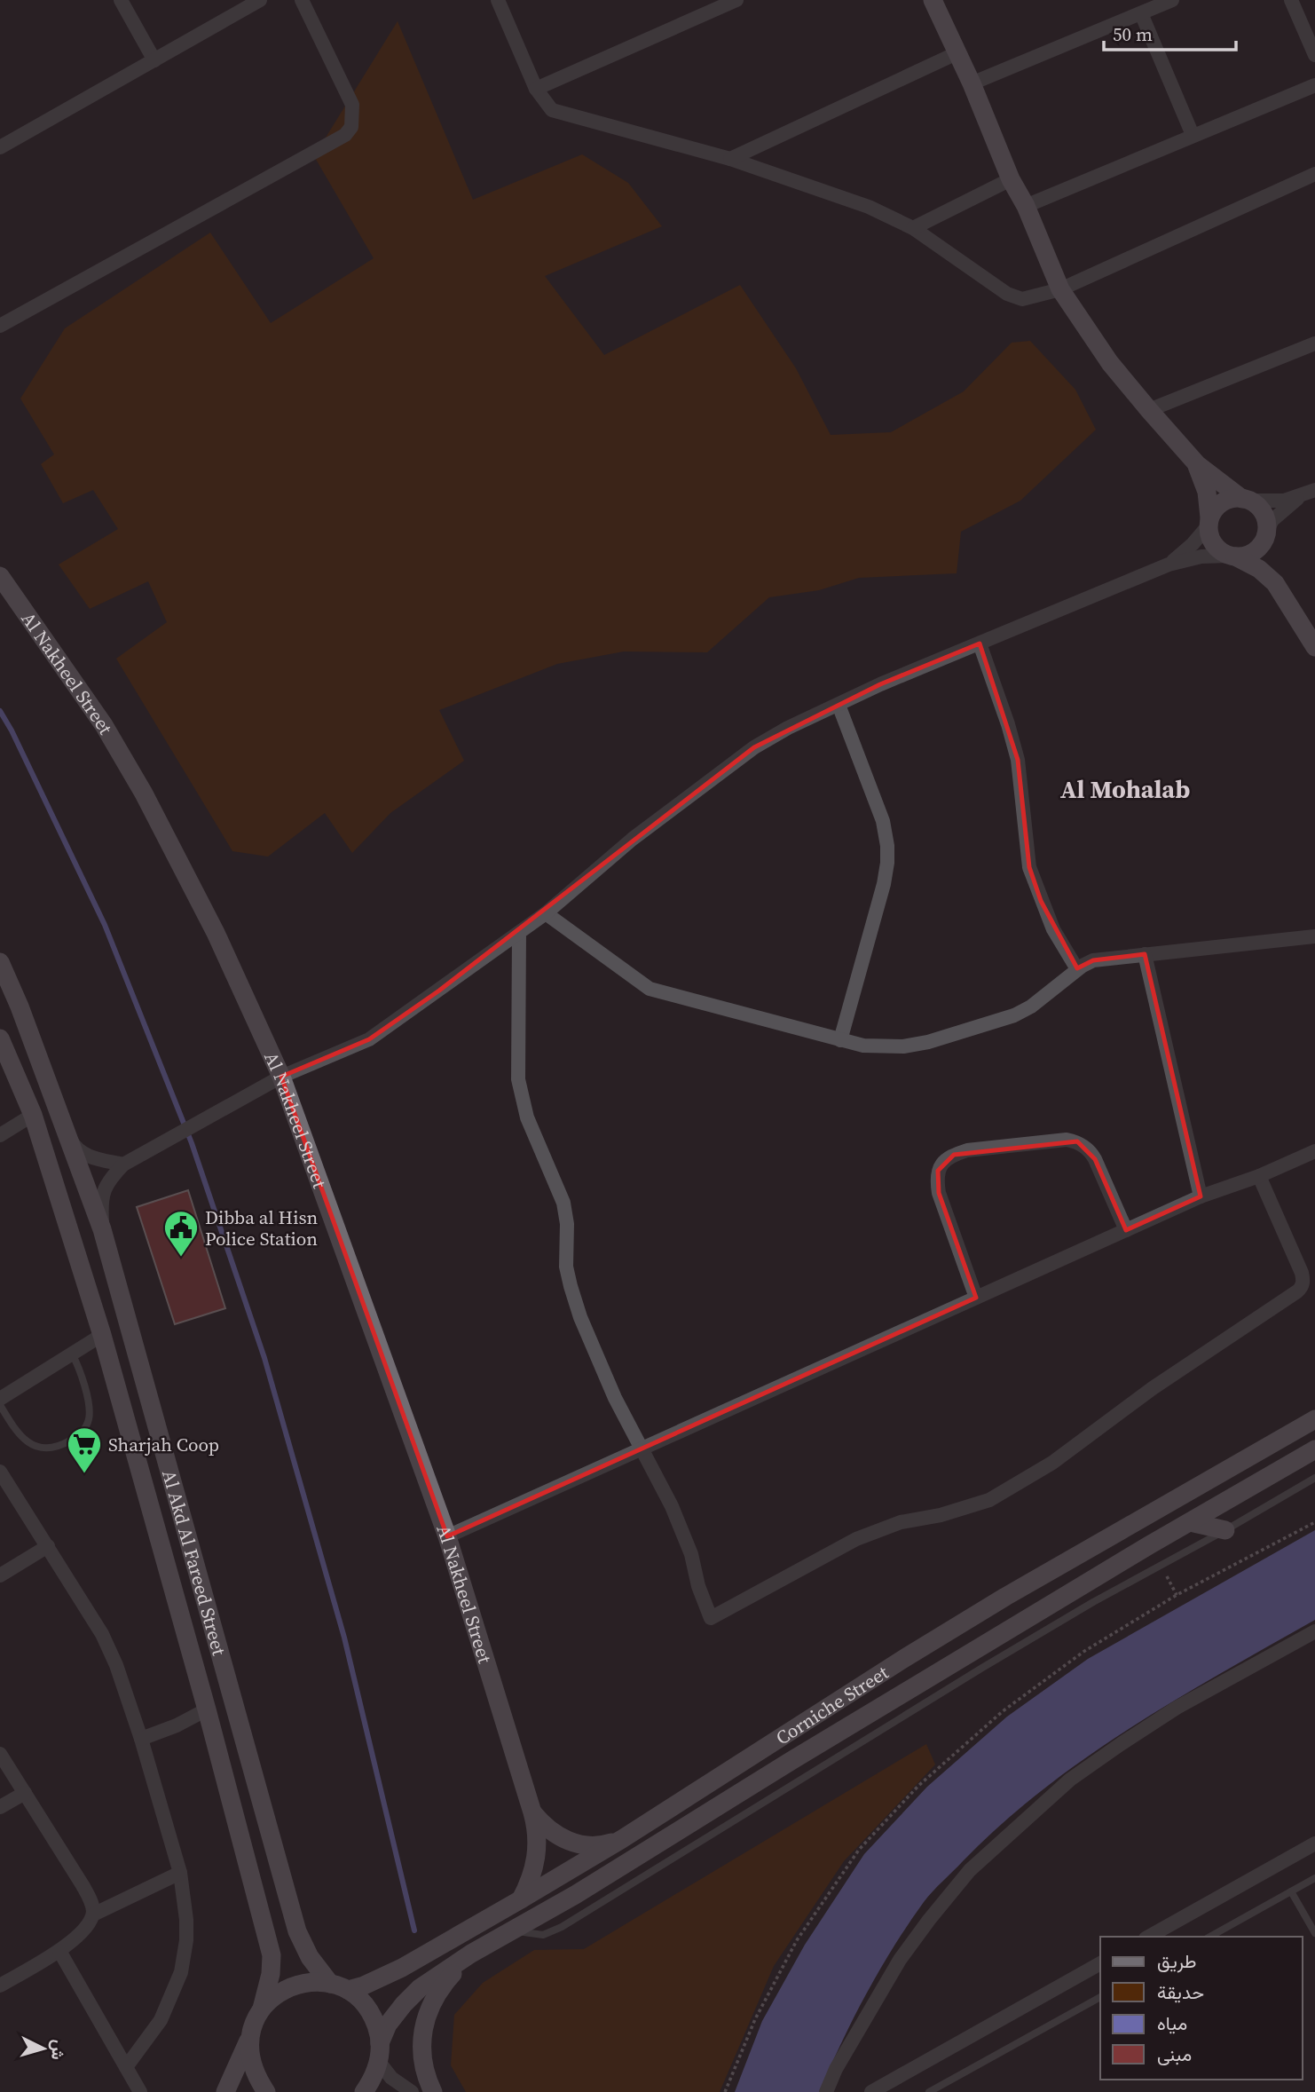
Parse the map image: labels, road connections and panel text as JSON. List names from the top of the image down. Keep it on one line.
{"streets":{"main road":["Al Nakheel Street","Al Akd Al Fareed Street","Corniche Street"]},"crossings":[["Al Nakheel Street","Corniche Street"]],"districts":["Al Mohalab"],"places":{"public building":["Dibba al Hisn Police Station"],"supermarket":["Sharjah Coop"]},"legend":["طريق","حديقة","مياه","مبنى"],"scale_bar":"50 m","north":"right"}
